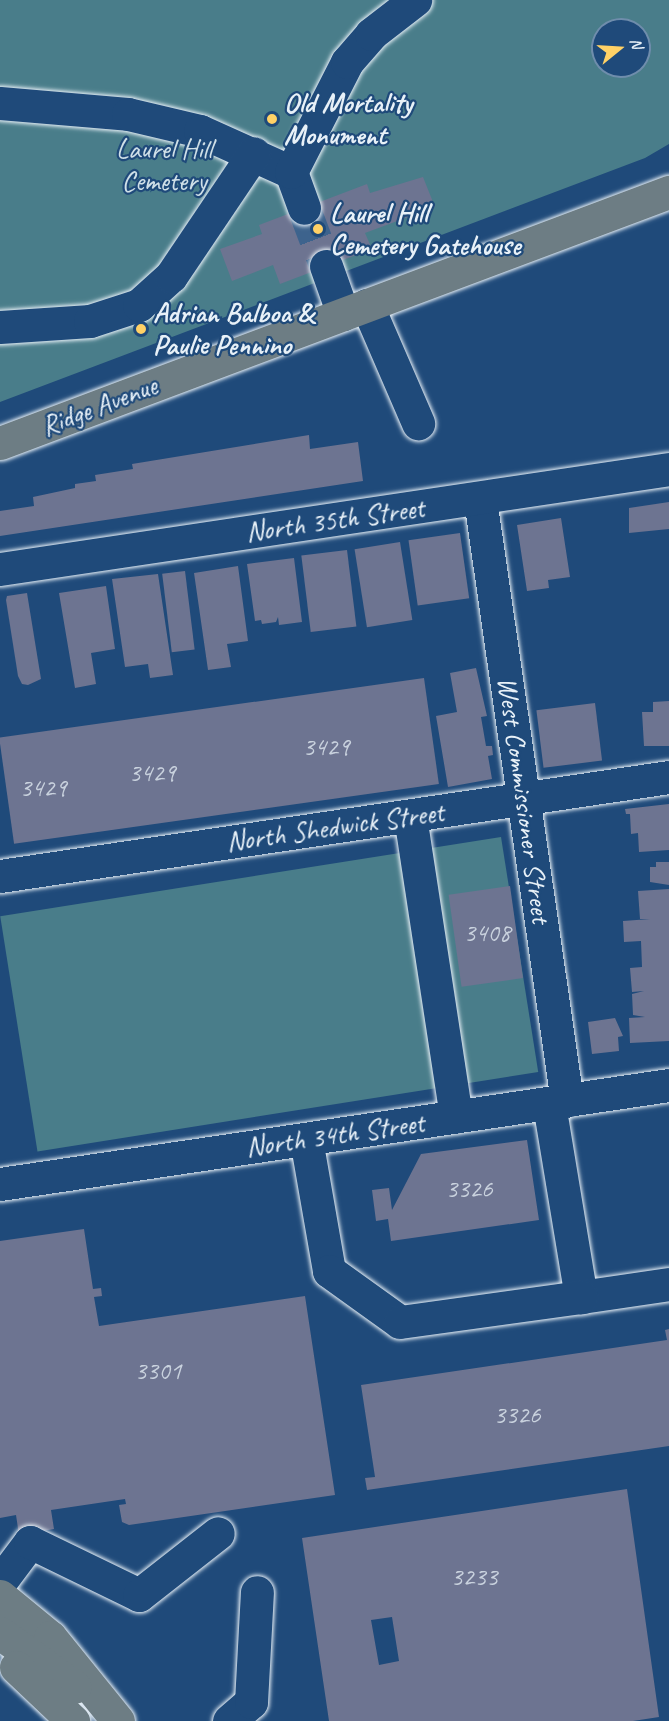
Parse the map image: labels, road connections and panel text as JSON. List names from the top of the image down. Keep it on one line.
{"streets":{"main road":["Ridge Avenue"],"street":["North 35th Street","West Commissioner Street","North Shedwick Street","North 34th Street"]},"crossings":[["North 35th Street","West Commissioner Street"],["West Commissioner Street","North Shedwick Street"],["West Commissioner Street","North 34th Street"]],"parks":["Laurel Hill Cemetery"],"places":["Old Mortality Monument","Laurel Hill Cemetery Gatehouse","Adrian Balboa & Paulie Pennino"],"house_numbers":["3429","3429","3429","3408","3326","3301","3326","3233"],"north":"right"}
